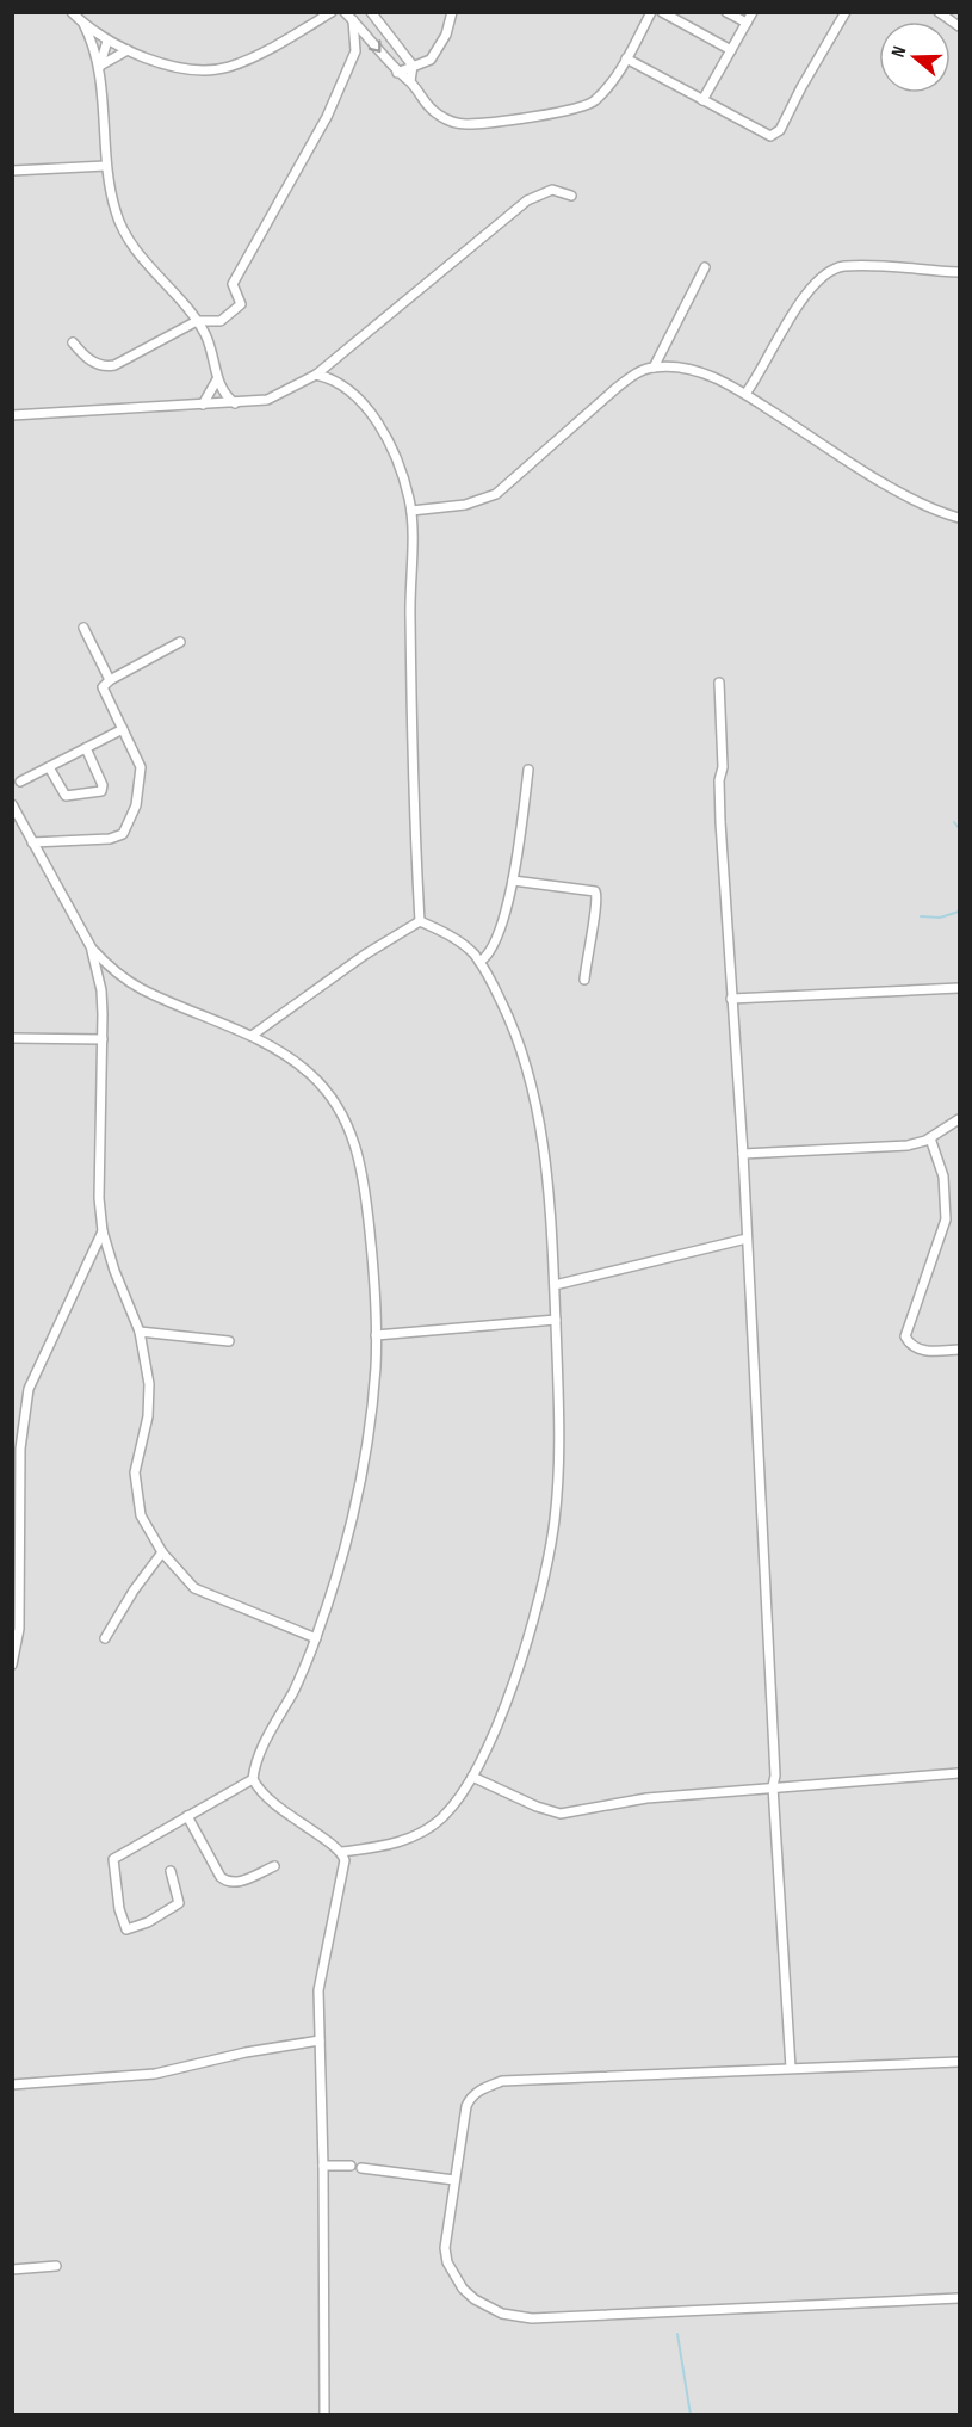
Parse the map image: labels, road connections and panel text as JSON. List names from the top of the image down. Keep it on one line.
{"north":"left"}
